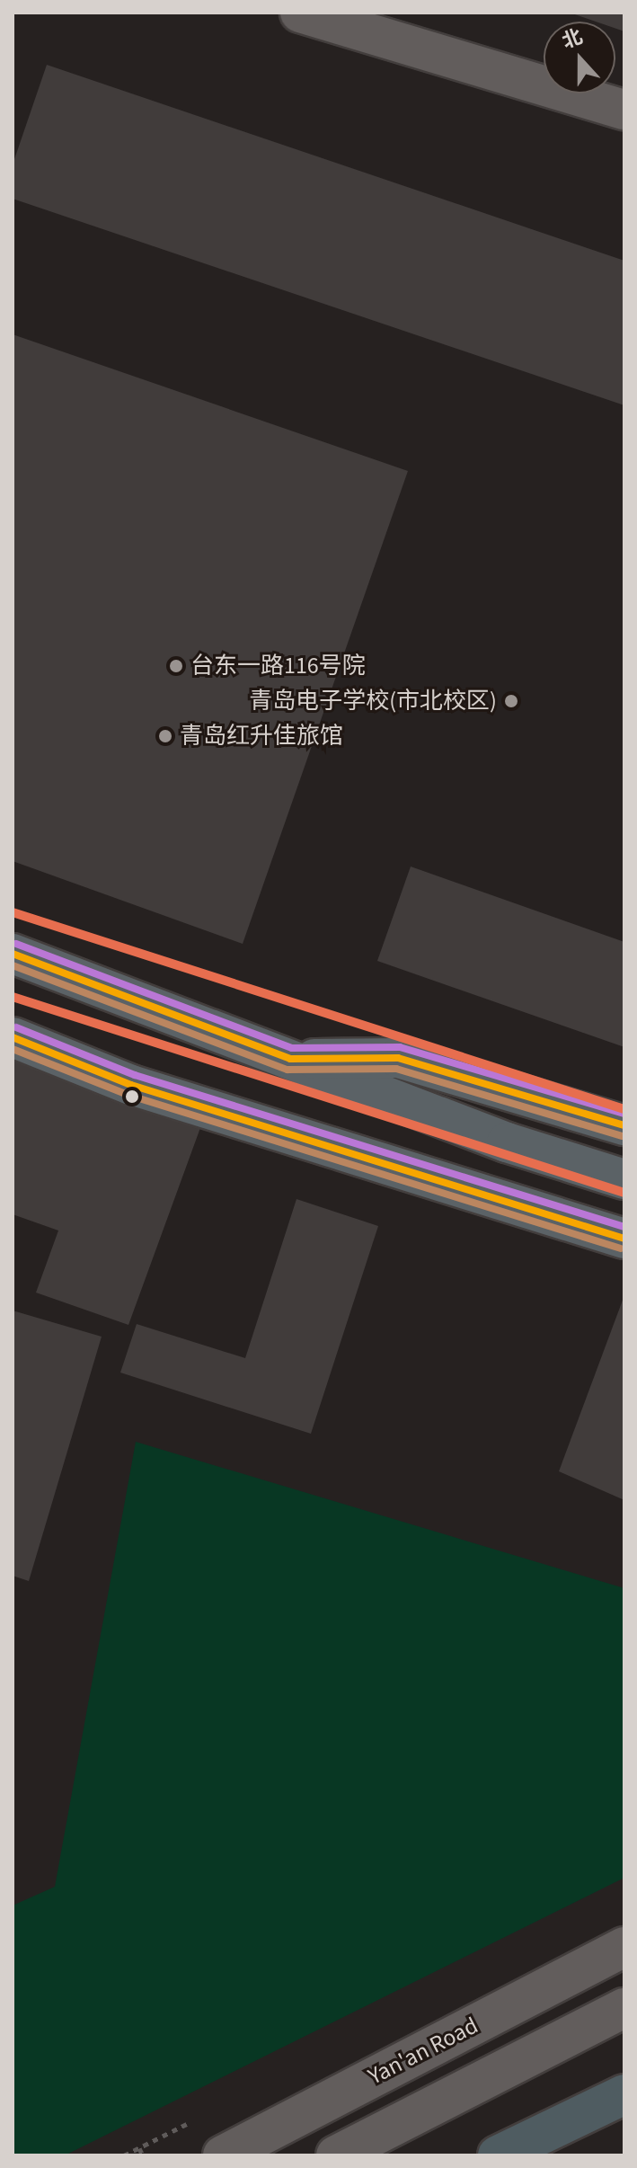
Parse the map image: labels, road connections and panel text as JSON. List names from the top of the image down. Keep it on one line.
{"streets":{"main road":["Yan'an Road"]},"places":["台东一路116号院","青岛电子学校(市北校区)","青岛红升佳旅馆"],"north":"top"}
